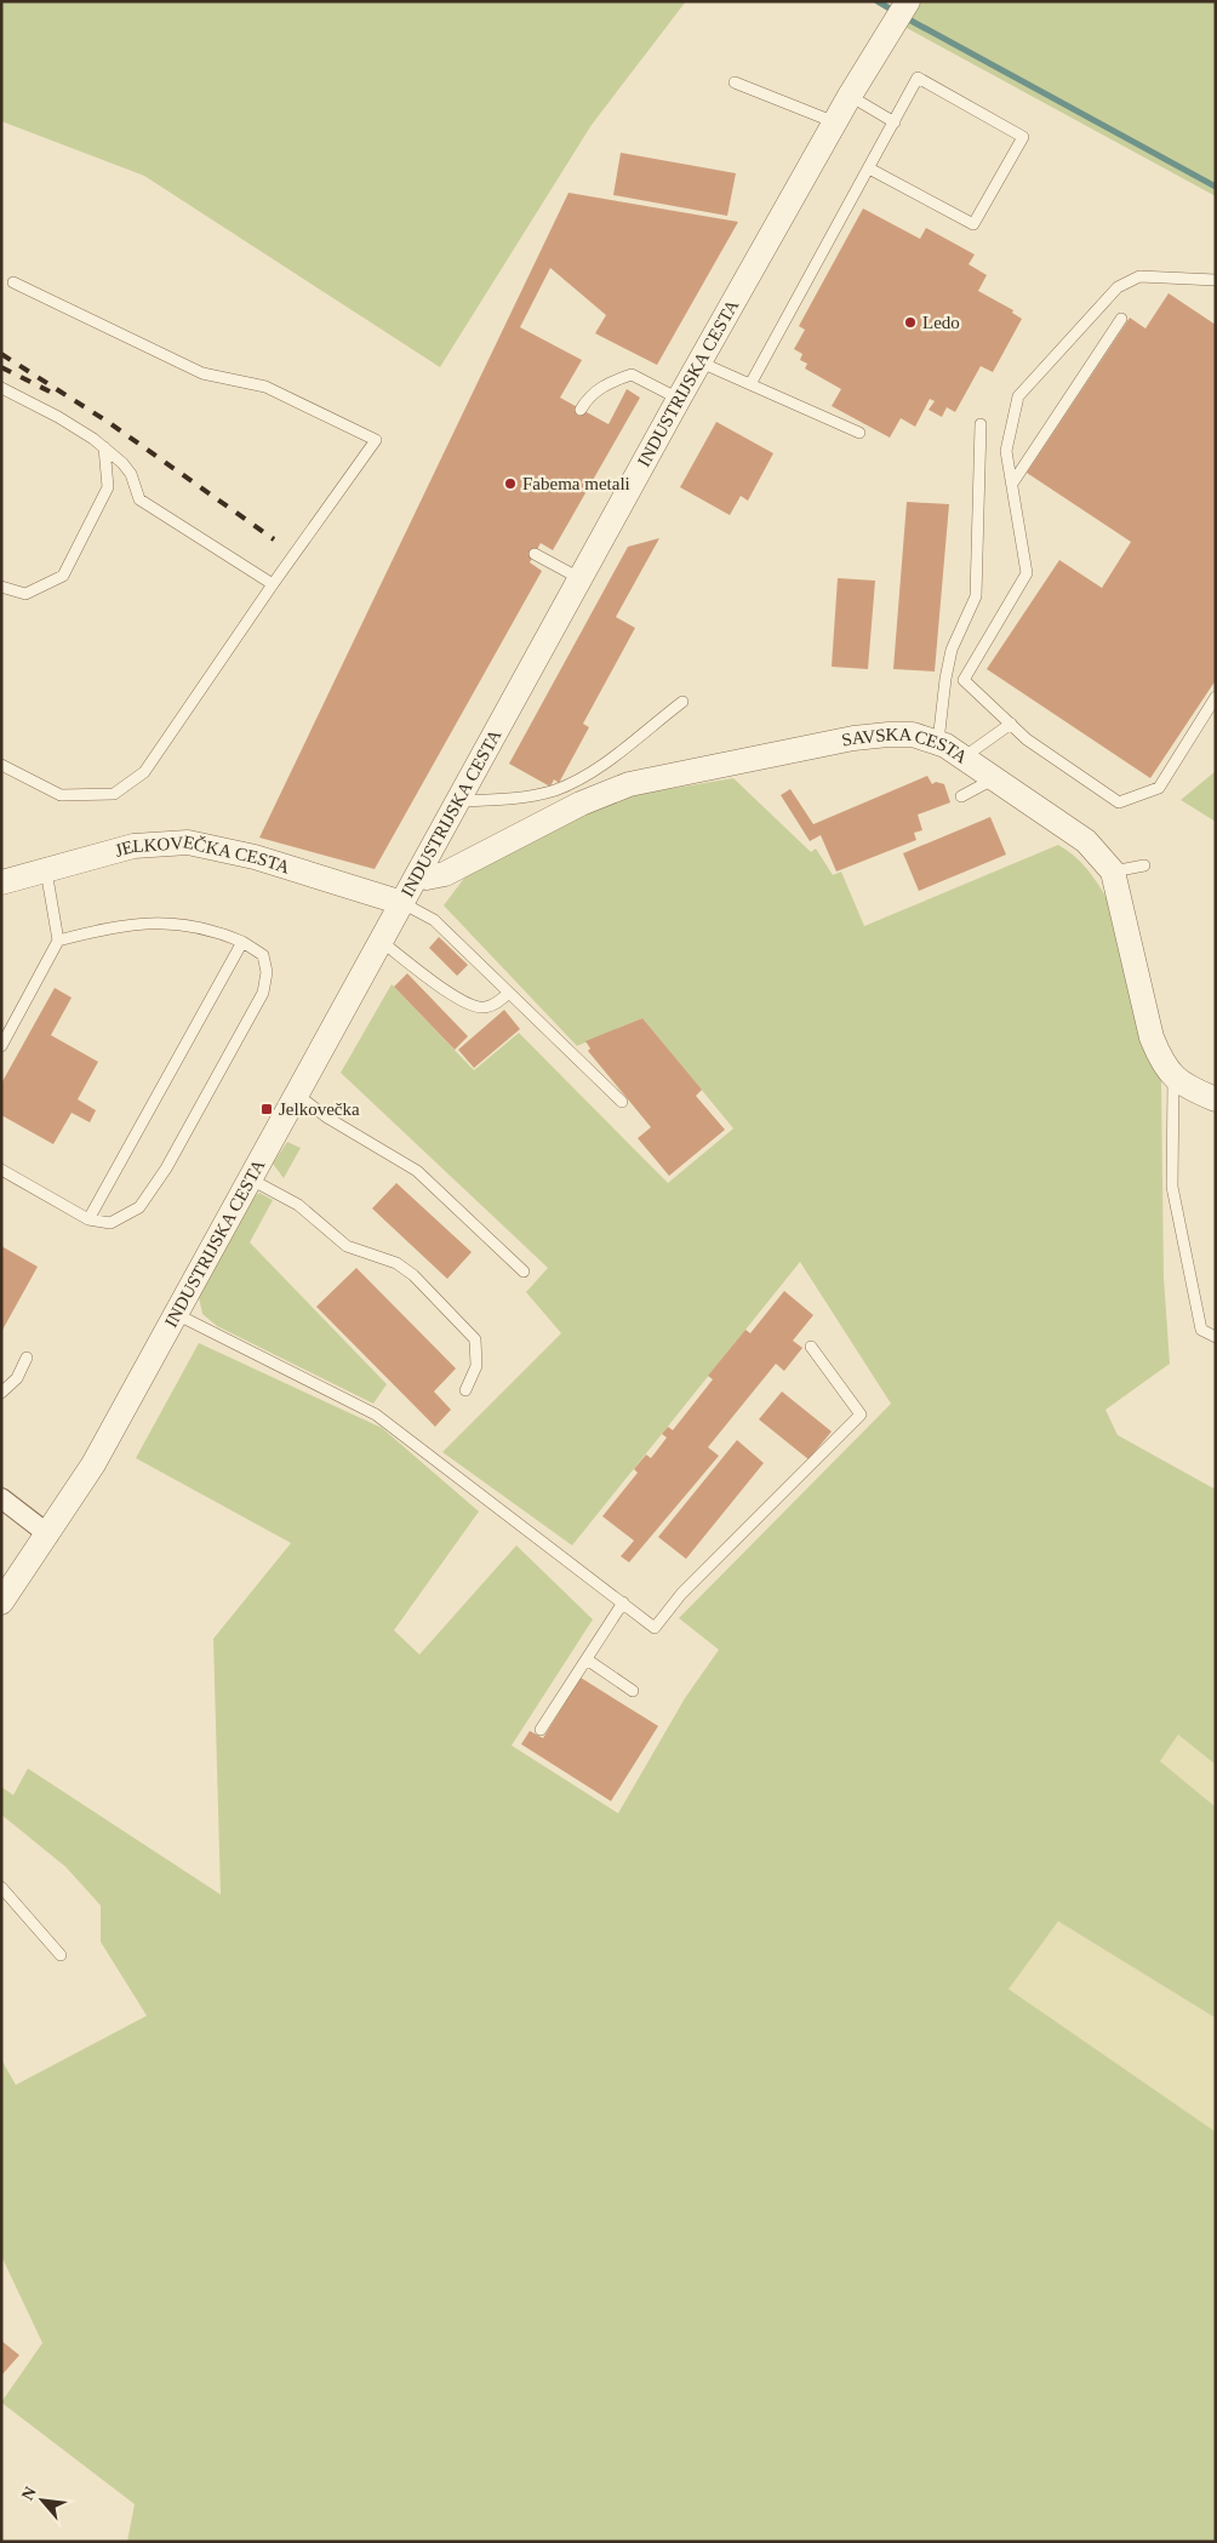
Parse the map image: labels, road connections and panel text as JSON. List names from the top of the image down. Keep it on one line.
{"streets":{"street":["INDUSTRIJSKA CESTA","SAVSKA CESTA","JELKOVEČKA CESTA"]},"crossings":[["INDUSTRIJSKA CESTA","SAVSKA CESTA"],["INDUSTRIJSKA CESTA","JELKOVEČKA CESTA"]],"places":{"other":["Ledo","Fabema metali"],"transit":["Jelkovečka"]},"north":"top left"}
